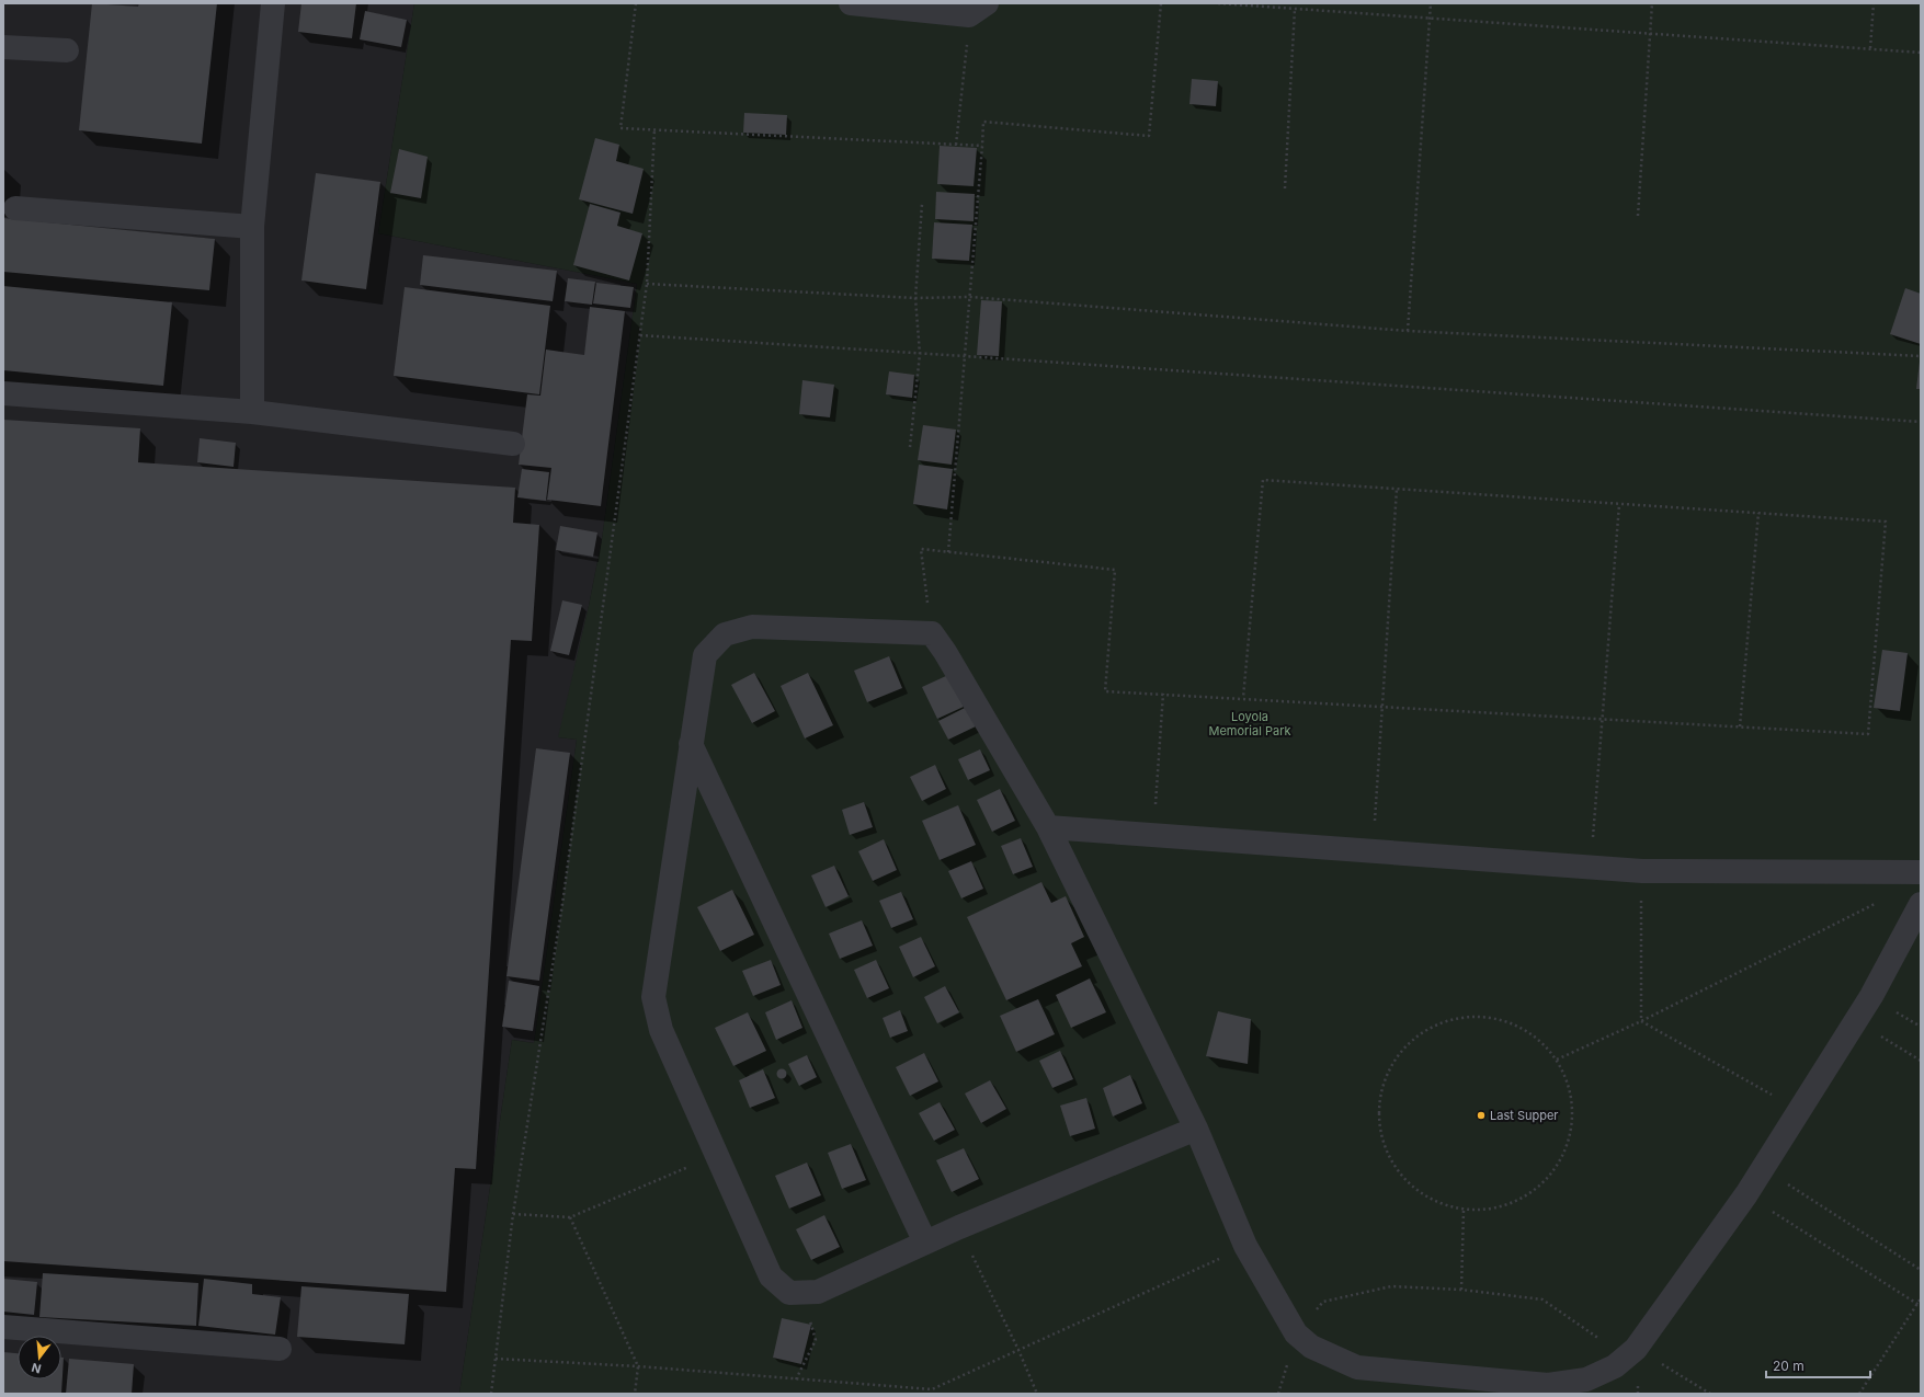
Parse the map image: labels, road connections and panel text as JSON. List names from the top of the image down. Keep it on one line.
{"parks":["Loyola Memorial Park"],"places":["Last Supper"],"scale_bar":"20 m","north":"bottom"}
